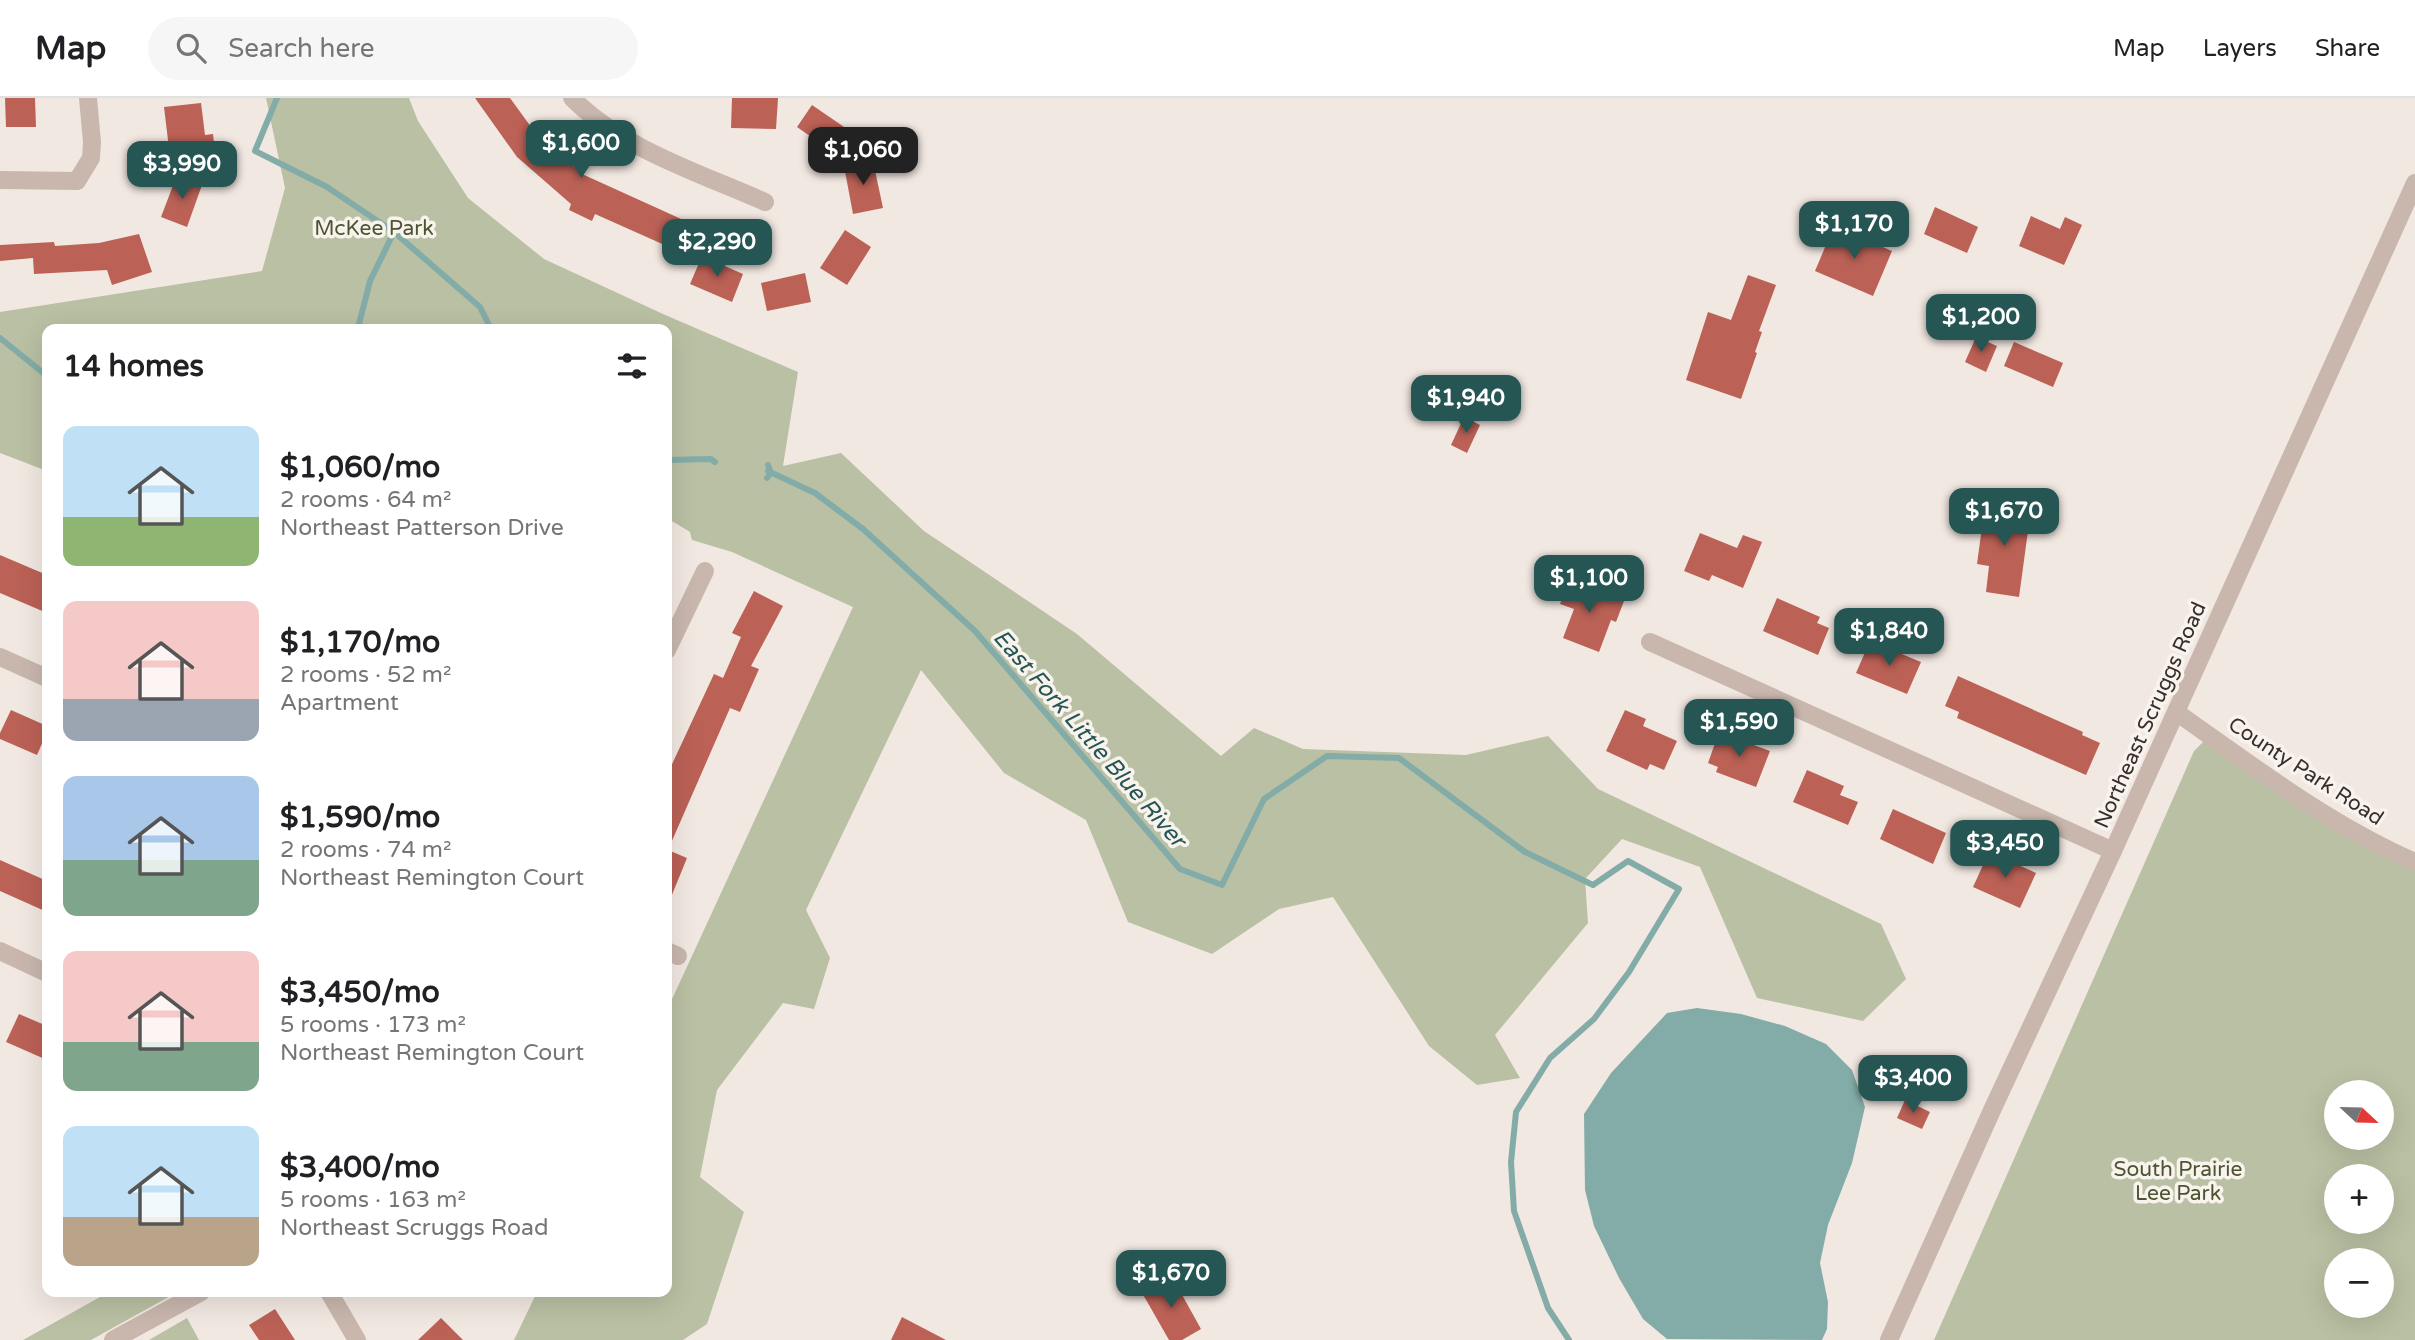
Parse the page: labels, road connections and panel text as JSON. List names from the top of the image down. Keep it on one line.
{"streets":{"street":["Northeast Scruggs Road","County Park Road"]},"crossings":[["Northeast Scruggs Road","County Park Road"]],"water":["East Fork Little Blue River"],"parks":["McKee Park","South Prairie Lee Park"],"north":"right","page":{"header":"Map","search":"Search here","nav":["Map","Layers","Share"],"price":["$1,600","$1,060","$3,990","$1,170","$2,290","$1,200","$1,940","$1,670","$1,100","$1,840","$1,590","$3,450","$3,400","$1,670"],"heading":"14 homes","list":[{"name":"$1,060/mo","note":"2 rooms · 64 m² · Northeast Patterson Drive"},{"name":"$1,170/mo","note":"2 rooms · 52 m² · Apartment"},{"name":"$1,590/mo","note":"2 rooms · 74 m² · Northeast Remington Court"},{"name":"$3,450/mo","note":"5 rooms · 173 m² · Northeast Remington Court"},{"name":"$3,400/mo","note":"5 rooms · 163 m² · Northeast Scruggs Road"}],"map_buttons":["+","−"]}}
